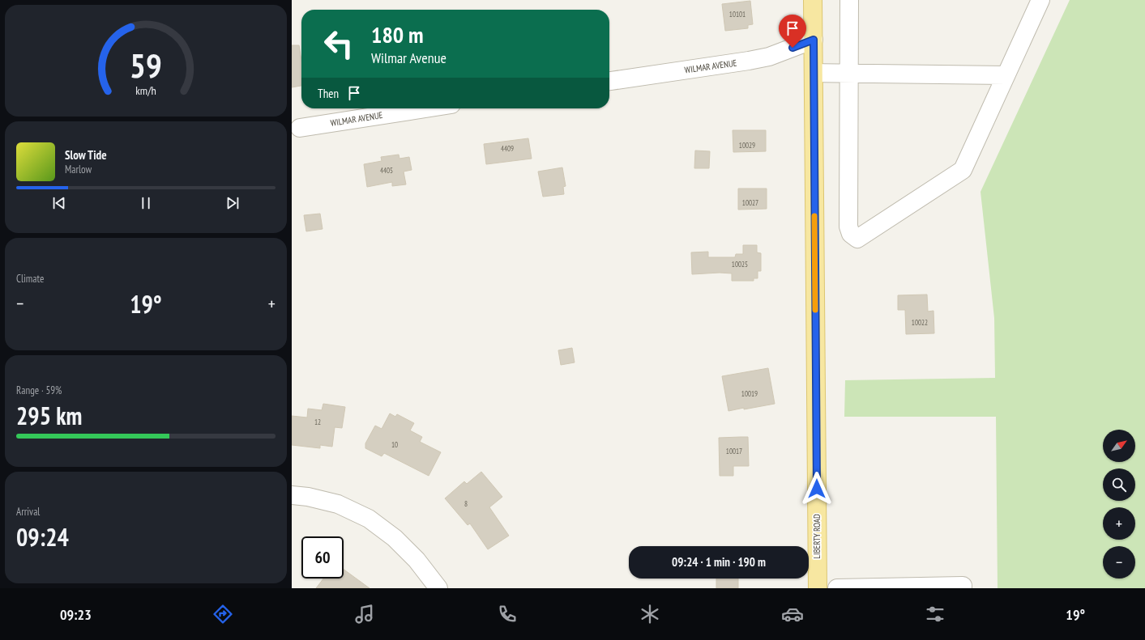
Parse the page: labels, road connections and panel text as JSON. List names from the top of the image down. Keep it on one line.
{"streets":{"main road":["LIBERTY ROAD"],"street":["WILMAR AVENUE"]},"crossings":[["WILMAR AVENUE","LIBERTY ROAD"]],"house_numbers":["10101","10029","4409","4405","10027","10025","10022","10019","12","10","10017","8"],"north":"top right","page":{"turn":["180 m","Wilmar Avenue"],"then":"Then","song":["Slow Tide","Marlow"],"tile":["Climate",["Range · 59%","295 km"],["Arrival","09:24"]],"heat":["−","19°","+"],"map_buttons":["+","−"],"limit":"60","trip":"09:24 · 1 min · 190 m","tabs":["09:23","19°"],"gauge":["59","km/h"]}}
